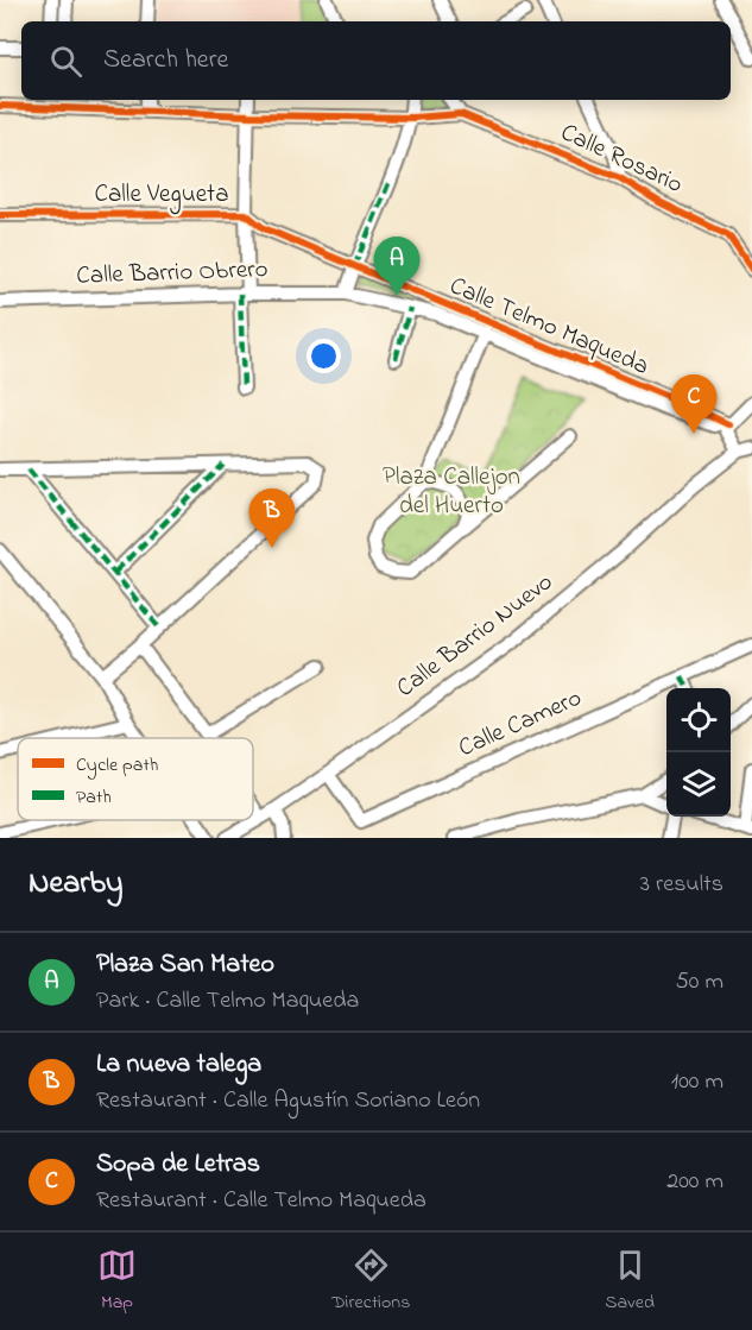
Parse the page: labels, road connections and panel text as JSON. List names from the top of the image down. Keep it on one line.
{"streets":{"street":["Calle Rosario","Calle Vegueta","Calle Barrio Obrero","Calle Telmo Maqueda","Calle Barrio Nuevo","Calle Camero"]},"crossings":[["Calle Vegueta","Calle Telmo Maqueda"],["Calle Barrio Obrero","Calle Telmo Maqueda"],["Calle Barrio Nuevo","Calle Camero"]],"parks":["Plaza Callejon del Huerto"],"legend":["Cycle path","Path"],"page":{"search":"Search here","pins":["A","C","B"],"heading":["Nearby","3 results"],"list":[{"mark":"A","name":"Plaza San Mateo","note":"Park · Calle Telmo Maqueda","value":"50 m"},{"mark":"B","name":"La nueva talega","note":"Restaurant · Calle Agustín Soriano León","value":"100 m"},{"mark":"C","name":"Sopa de Letras","note":"Restaurant · Calle Telmo Maqueda","value":"200 m"}],"nav":["Map","Directions","Saved"]}}
